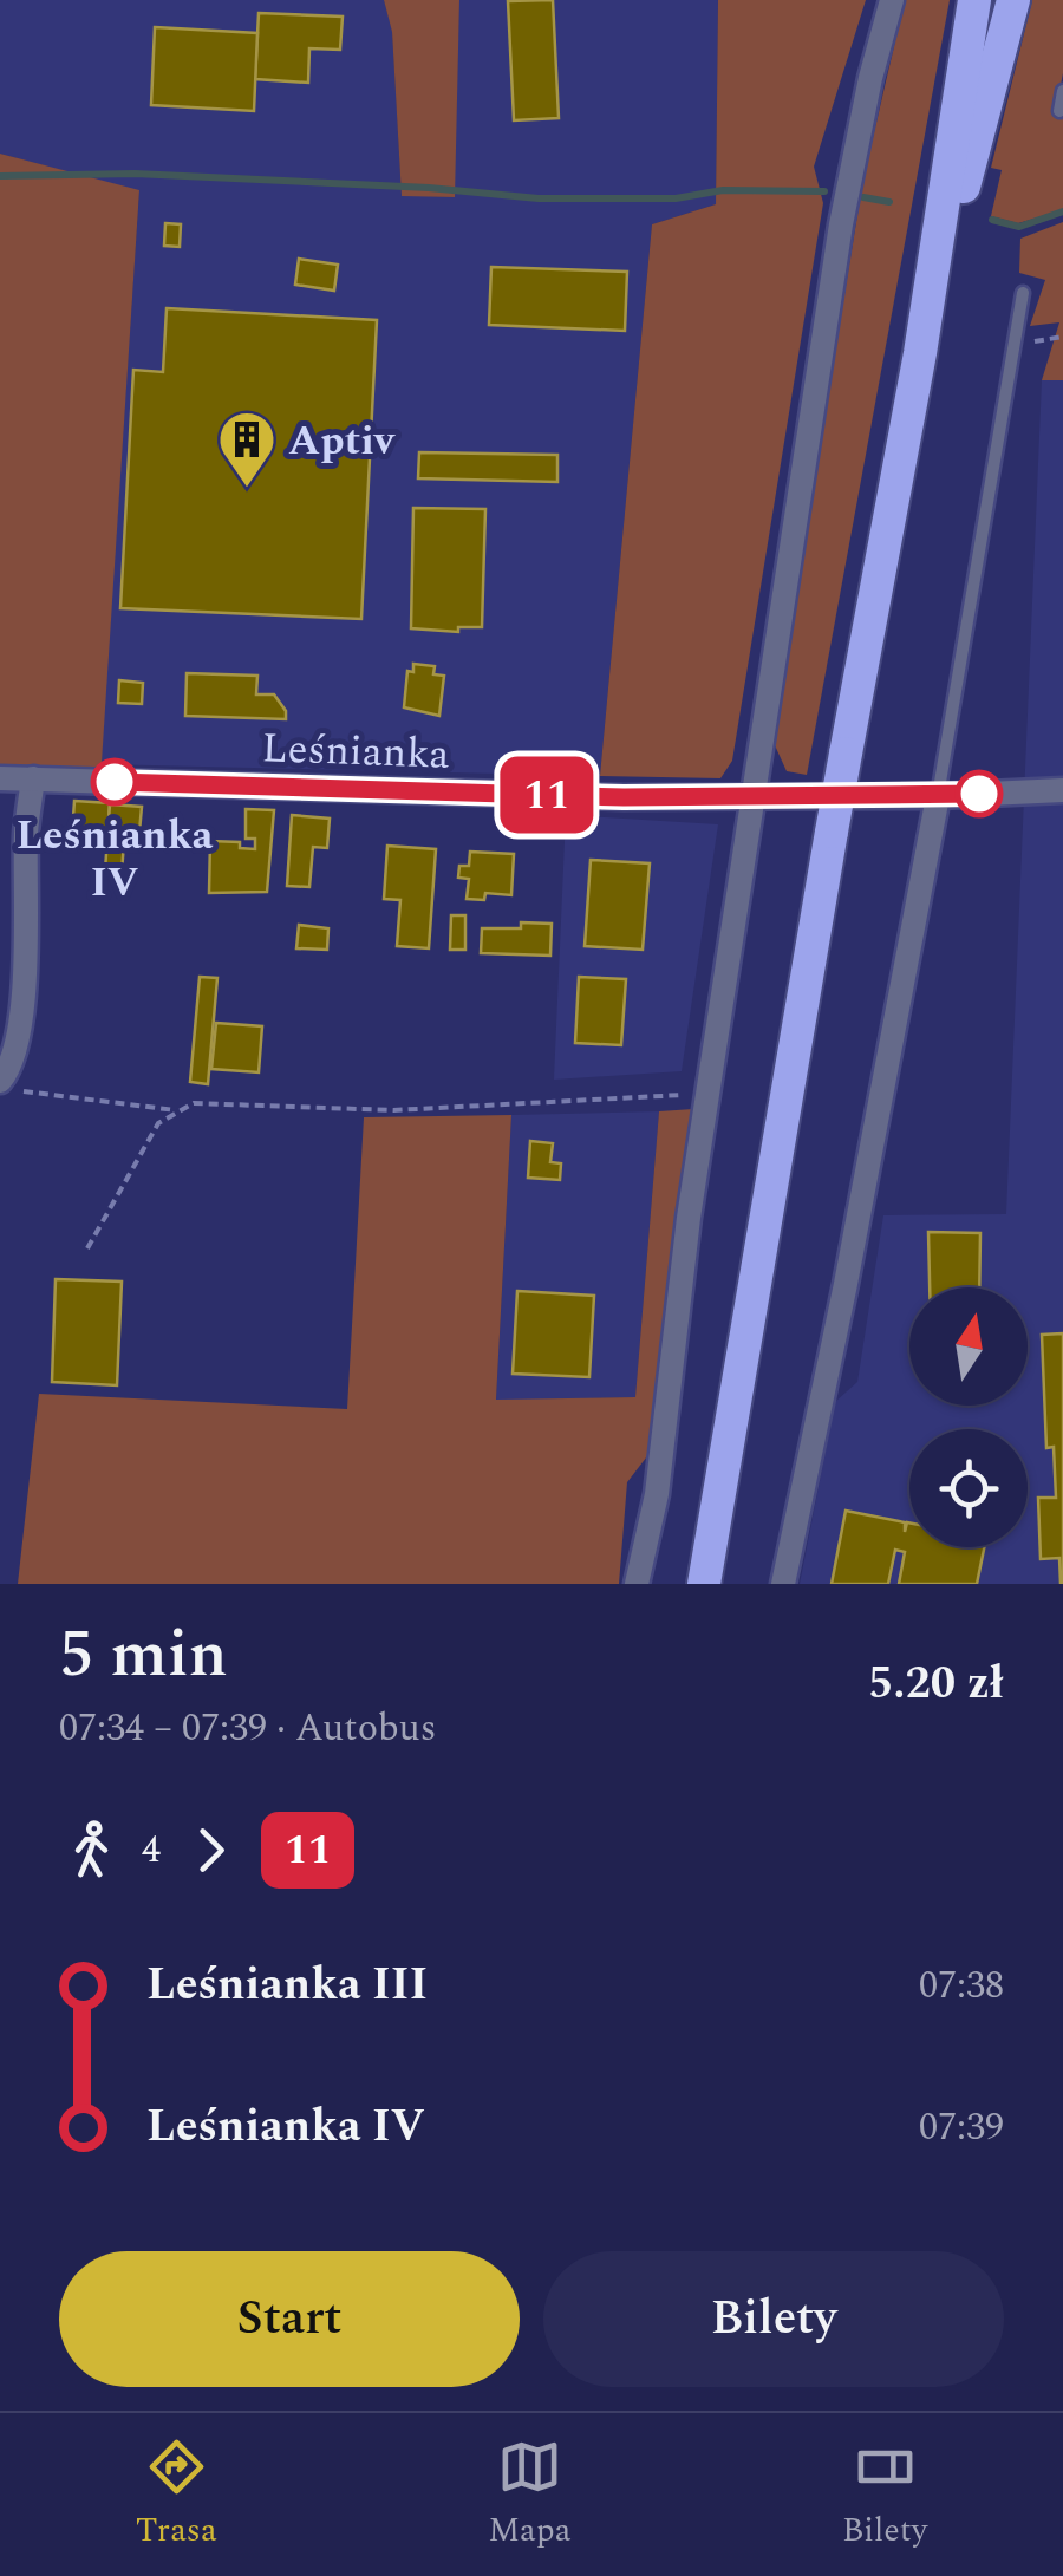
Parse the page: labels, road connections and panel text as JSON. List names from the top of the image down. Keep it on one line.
{"streets":{"street":["Leśnianka"]},"places":{"building":["Aptiv"],"other":["Leśnianka IV"]},"lines":["bus line 11"],"north":"top","page":{"on_map":"11","heading":["5 min","07:34 – 07:39 · Autobus","5.20 zł"],"legs":["4","11"],"list":[{"name":"Leśnianka III","value":"07:38"},{"name":"Leśnianka IV","value":"07:39"}],"buttons":["Start","Bilety"],"tabs":["Trasa","Mapa","Bilety"]}}
